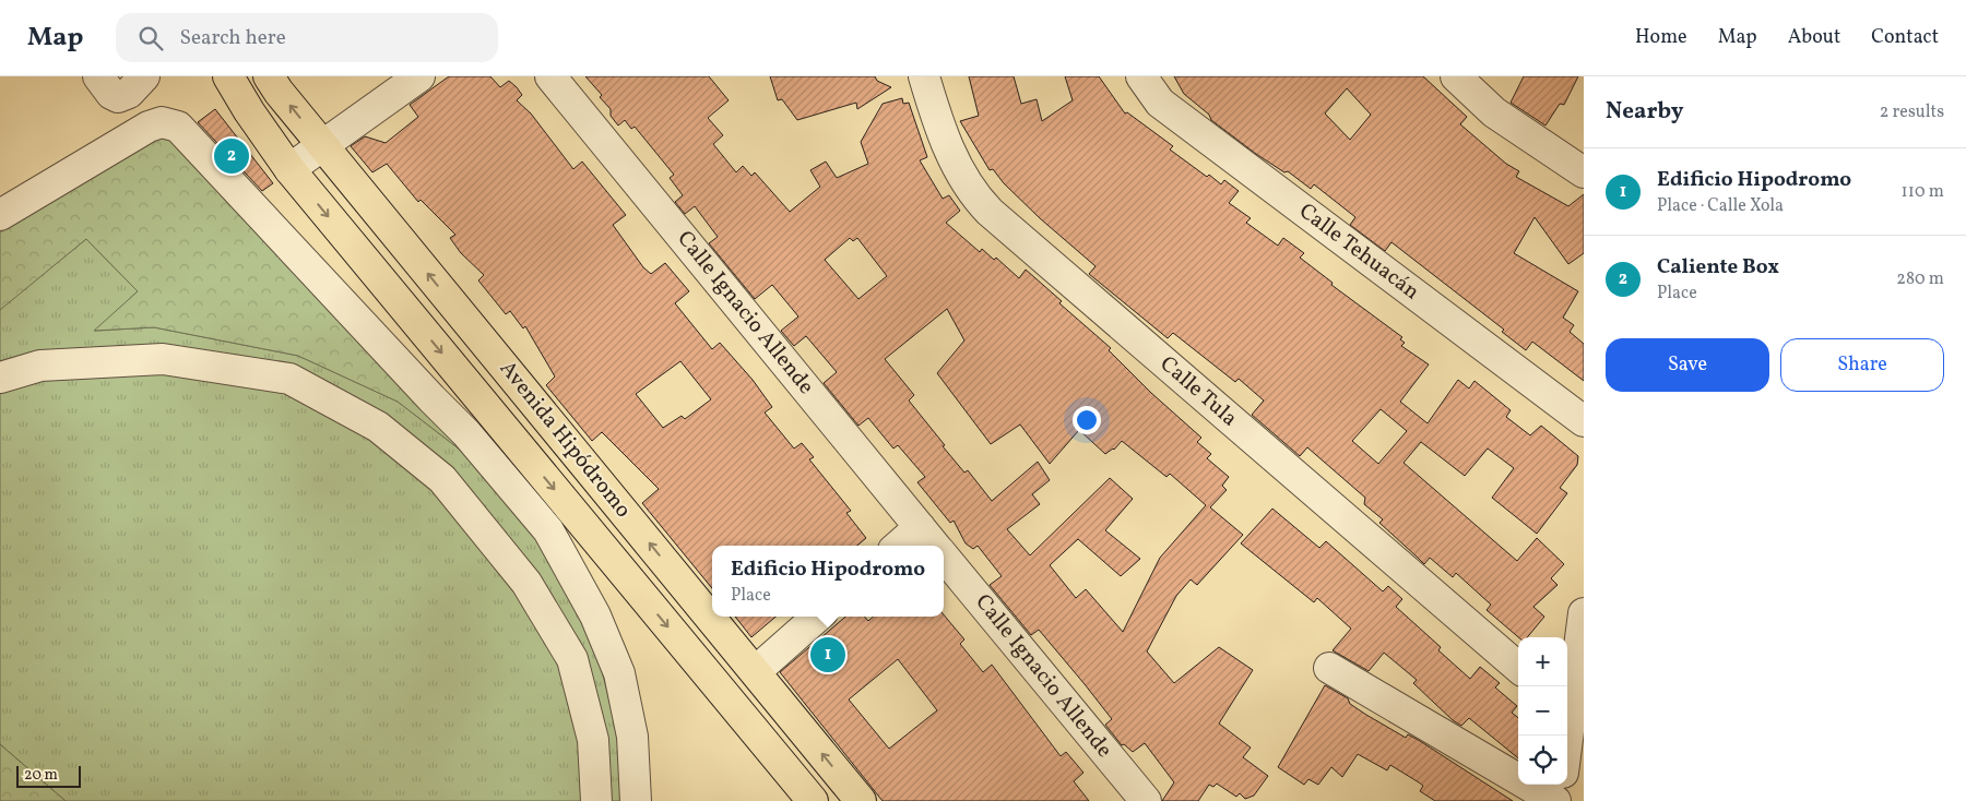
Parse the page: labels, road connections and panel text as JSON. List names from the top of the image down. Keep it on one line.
{"streets":{"main road":["Avenida Hipódromo"],"street":["Calle Tehuacán","Calle Ignacio Allende","Calle Tula"]},"scale_bar":"20 m","page":{"header":"Map","search":"Search here","nav":["Home","Map","About","Contact"],"heading":["Nearby","2 results"],"pins":["2","1"],"list":[{"mark":"1","name":"Edificio Hipodromo","note":"Place · Calle Xola","value":"110 m"},{"mark":"2","name":"Caliente Box","note":"Place","value":"280 m"}],"buttons":["Save","Share"],"popup":["Edificio Hipodromo","Place"],"map_buttons":["+","−"],"scale":"20 m"}}
